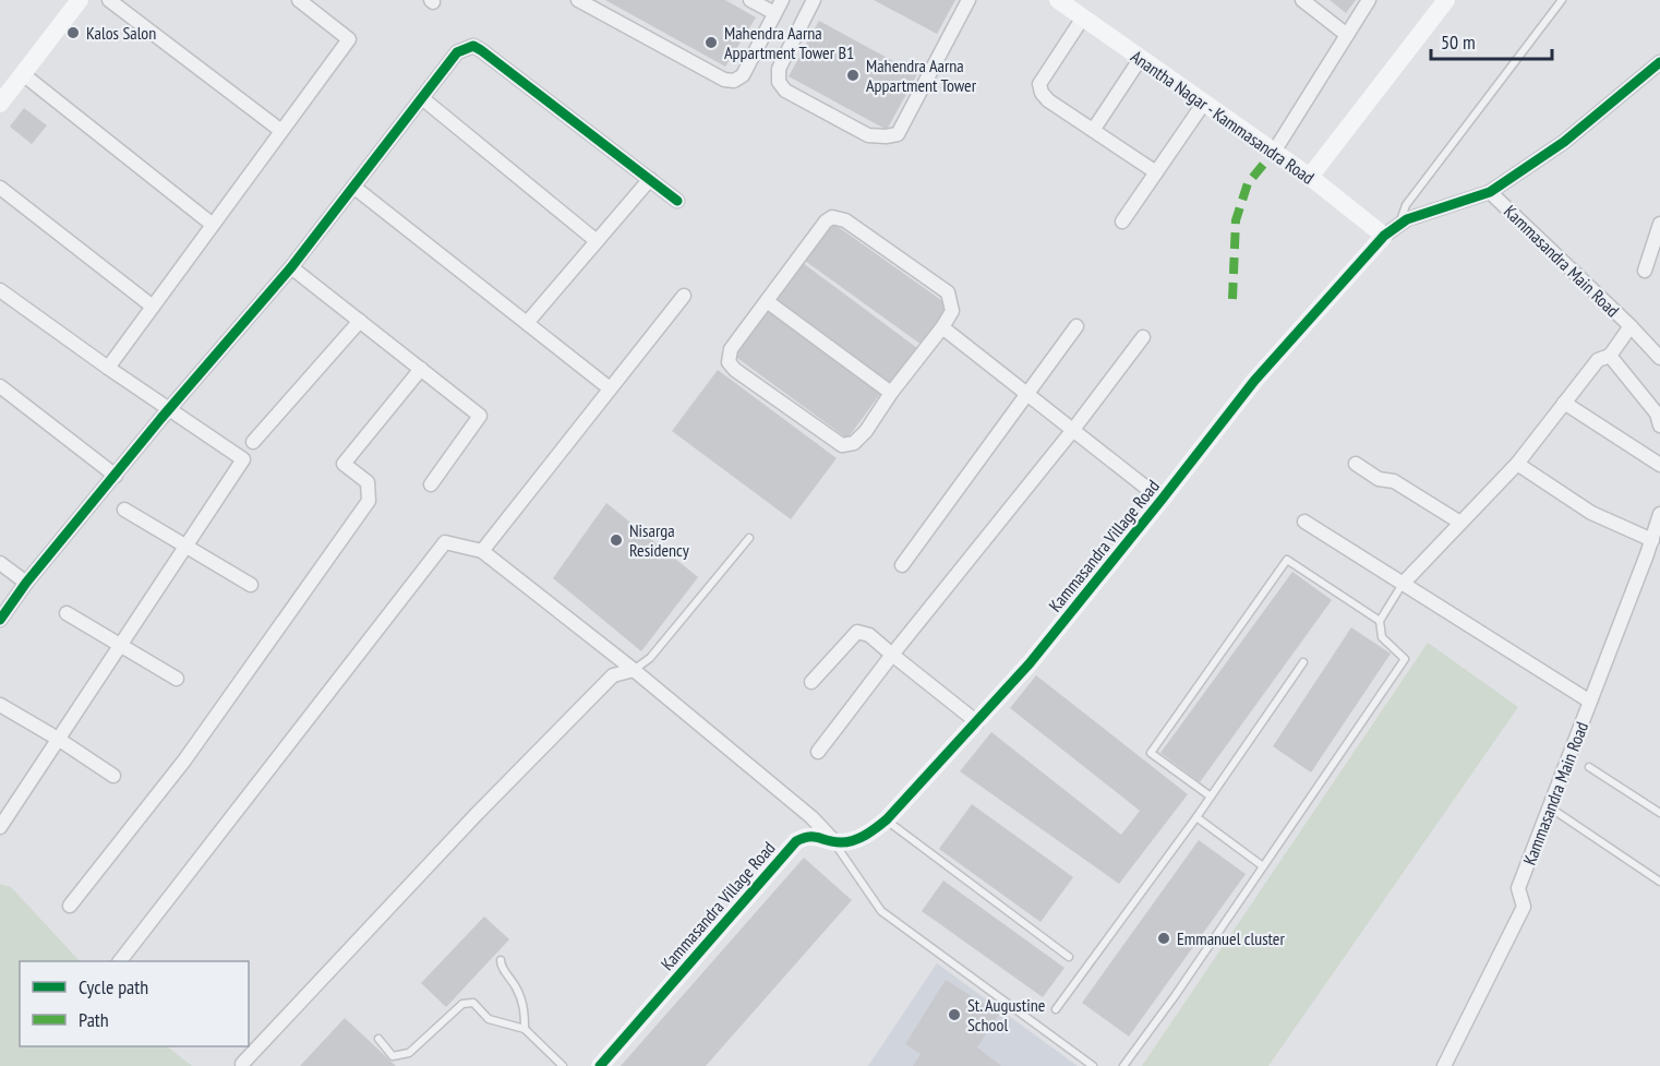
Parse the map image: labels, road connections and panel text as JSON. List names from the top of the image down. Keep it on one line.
{"streets":{"street":["Anantha Nagar - Kammasandra Road","Kammasandra Main Road","Kammasandra Village Road"]},"crossings":[["Anantha Nagar - Kammasandra Road","Kammasandra Village Road"],["Kammasandra Main Road","Kammasandra Village Road"]],"places":["Kalos Salon","Mahendra Aarna Appartment Tower B1","Mahendra Aarna Appartment Tower","Nisarga Residency","Emmanuel cluster","St. Augustine School"],"legend":["Cycle path","Path"],"scale_bar":"50 m"}
